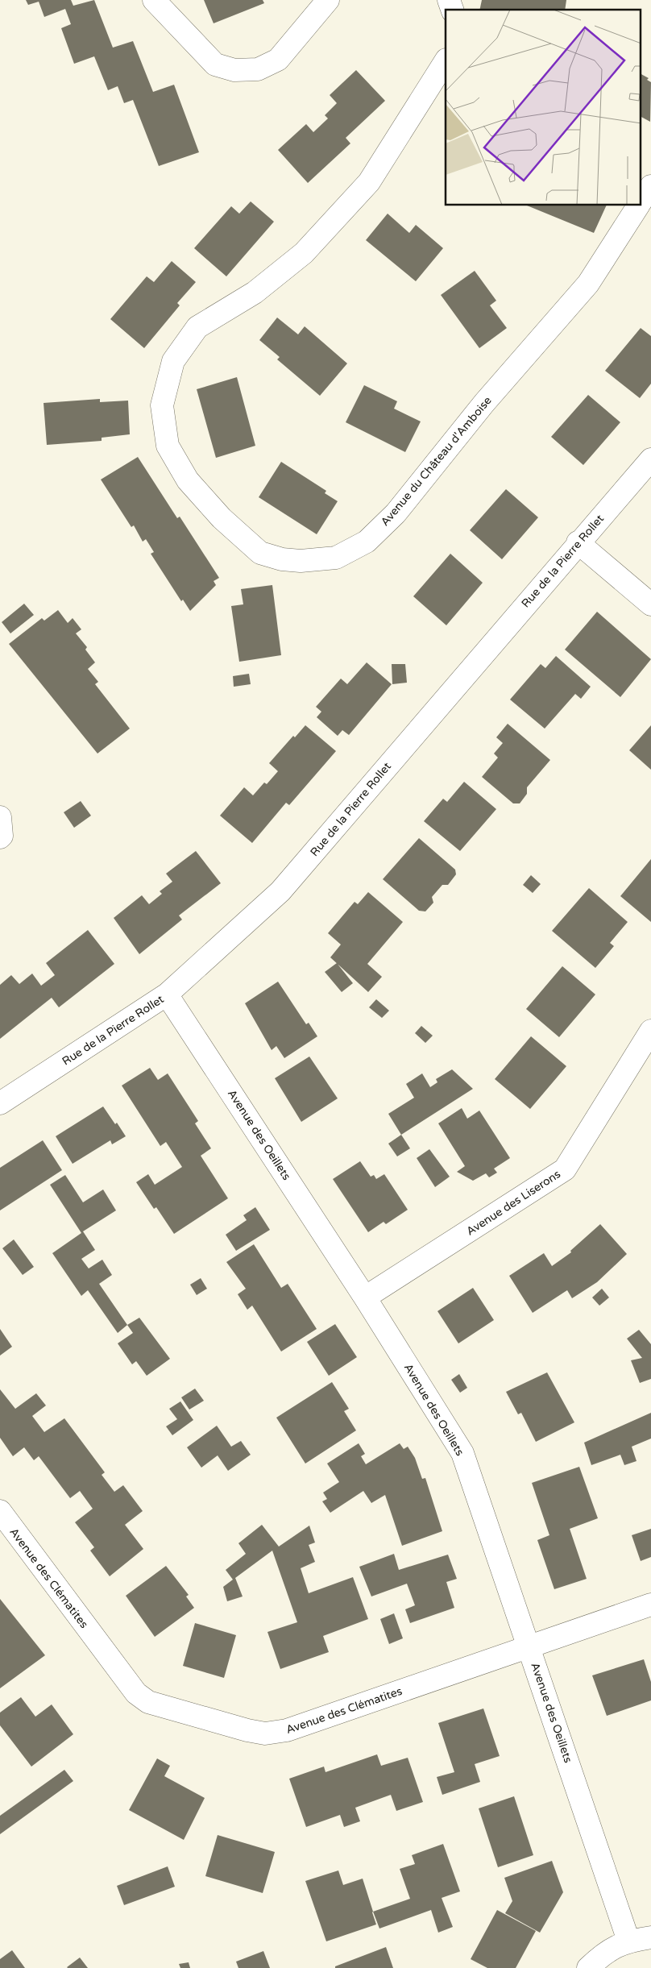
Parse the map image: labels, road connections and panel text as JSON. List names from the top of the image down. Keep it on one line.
{"streets":{"street":["Avenue du Château d'Amboise","Rue de la Pierre Rollet","Avenue des Oeillets","Avenue des Liserons","Avenue des Clématites"]},"crossings":[["Rue de la Pierre Rollet","Avenue des Oeillets"],["Avenue des Oeillets","Avenue des Liserons"],["Avenue des Oeillets","Avenue des Clématites"]]}
